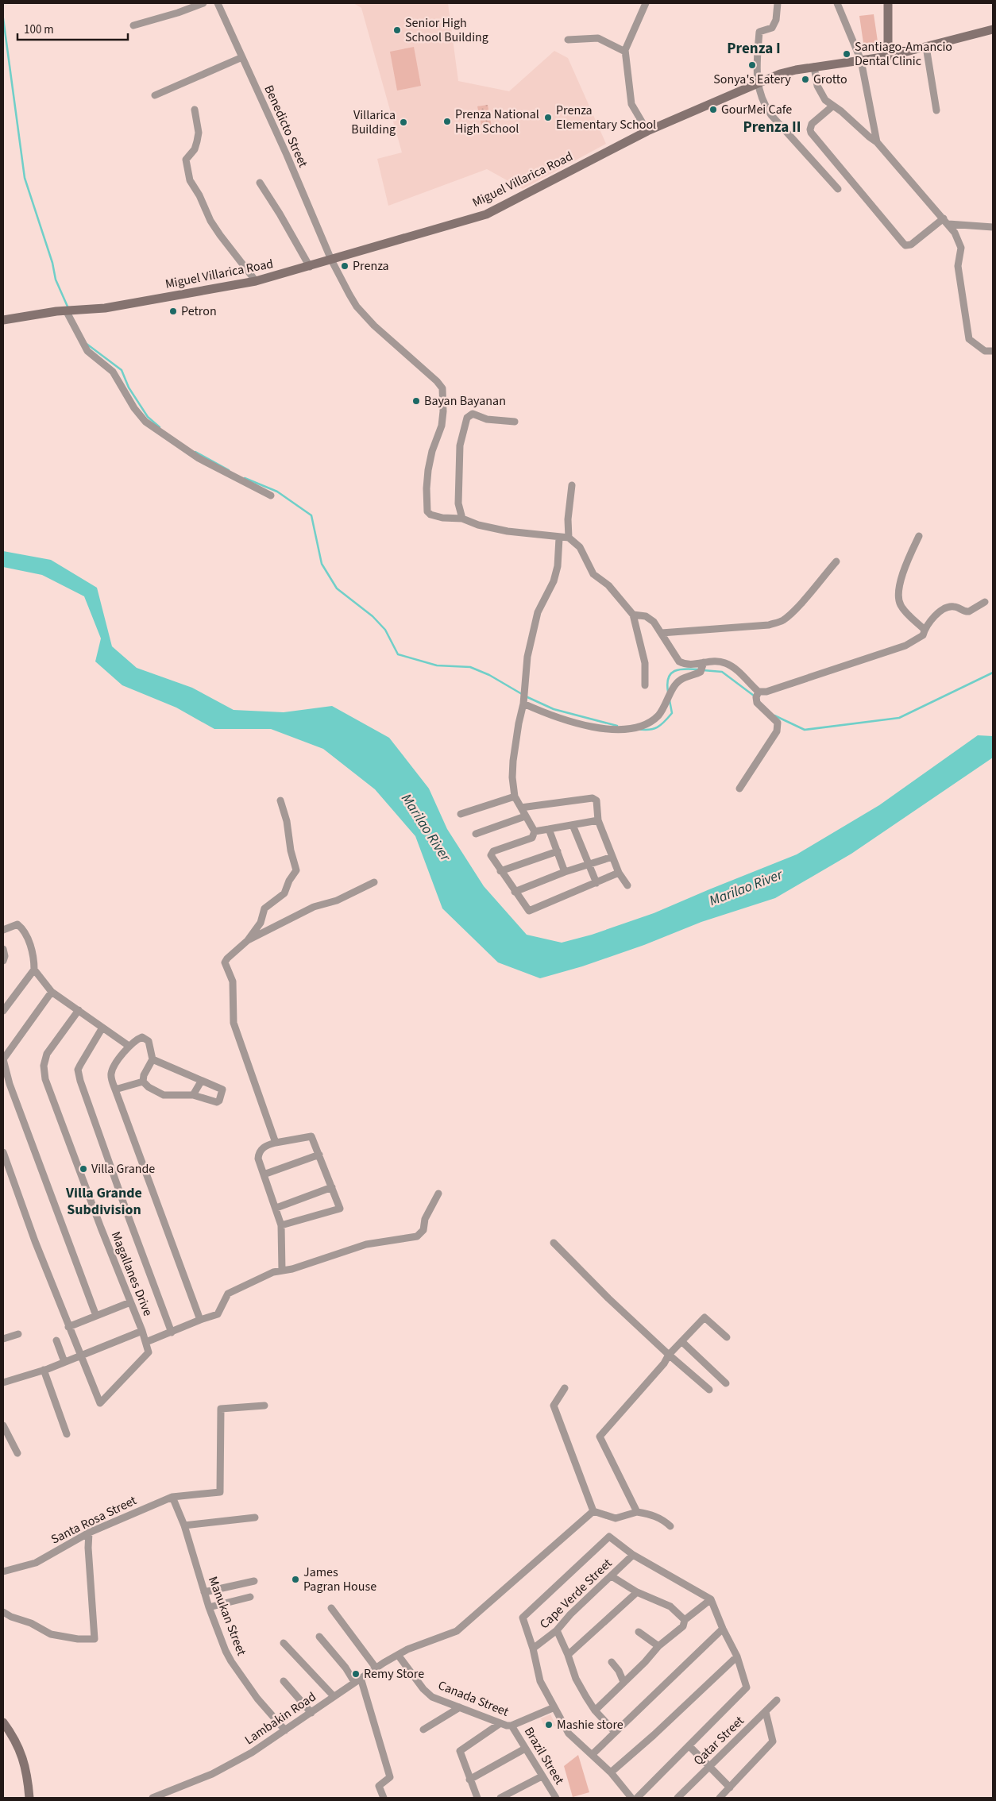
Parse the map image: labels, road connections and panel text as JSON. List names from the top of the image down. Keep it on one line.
{"streets":{"main road":["Miguel Villarica Road"],"street":["Benedicto Street","Magallanes Drive","Santa Rosa Street","Cape Verde Street","Manukan Street","Canada Street","Lambakin Road","Qatar Street","Brazil Street"]},"crossings":[["Benedicto Street","Miguel Villarica Road"],["Santa Rosa Street","Manukan Street"],["Manukan Street","Lambakin Road"],["Canada Street","Lambakin Road"],["Canada Street","Brazil Street"]],"districts":["Prenza I","Prenza II","Villa Grande Subdivision"],"water":["Marilao River"],"places":["Senior High School Building","Santiago-Amancio Dental Clinic","Sonya's Eatery","Grotto","GourMei Cafe","Prenza Elementary School","Prenza National High School","Villarica Building","Prenza","Petron","Bayan Bayanan","Villa Grande","James Pagran House","Remy Store","Mashie store"],"scale_bar":"100 m"}
